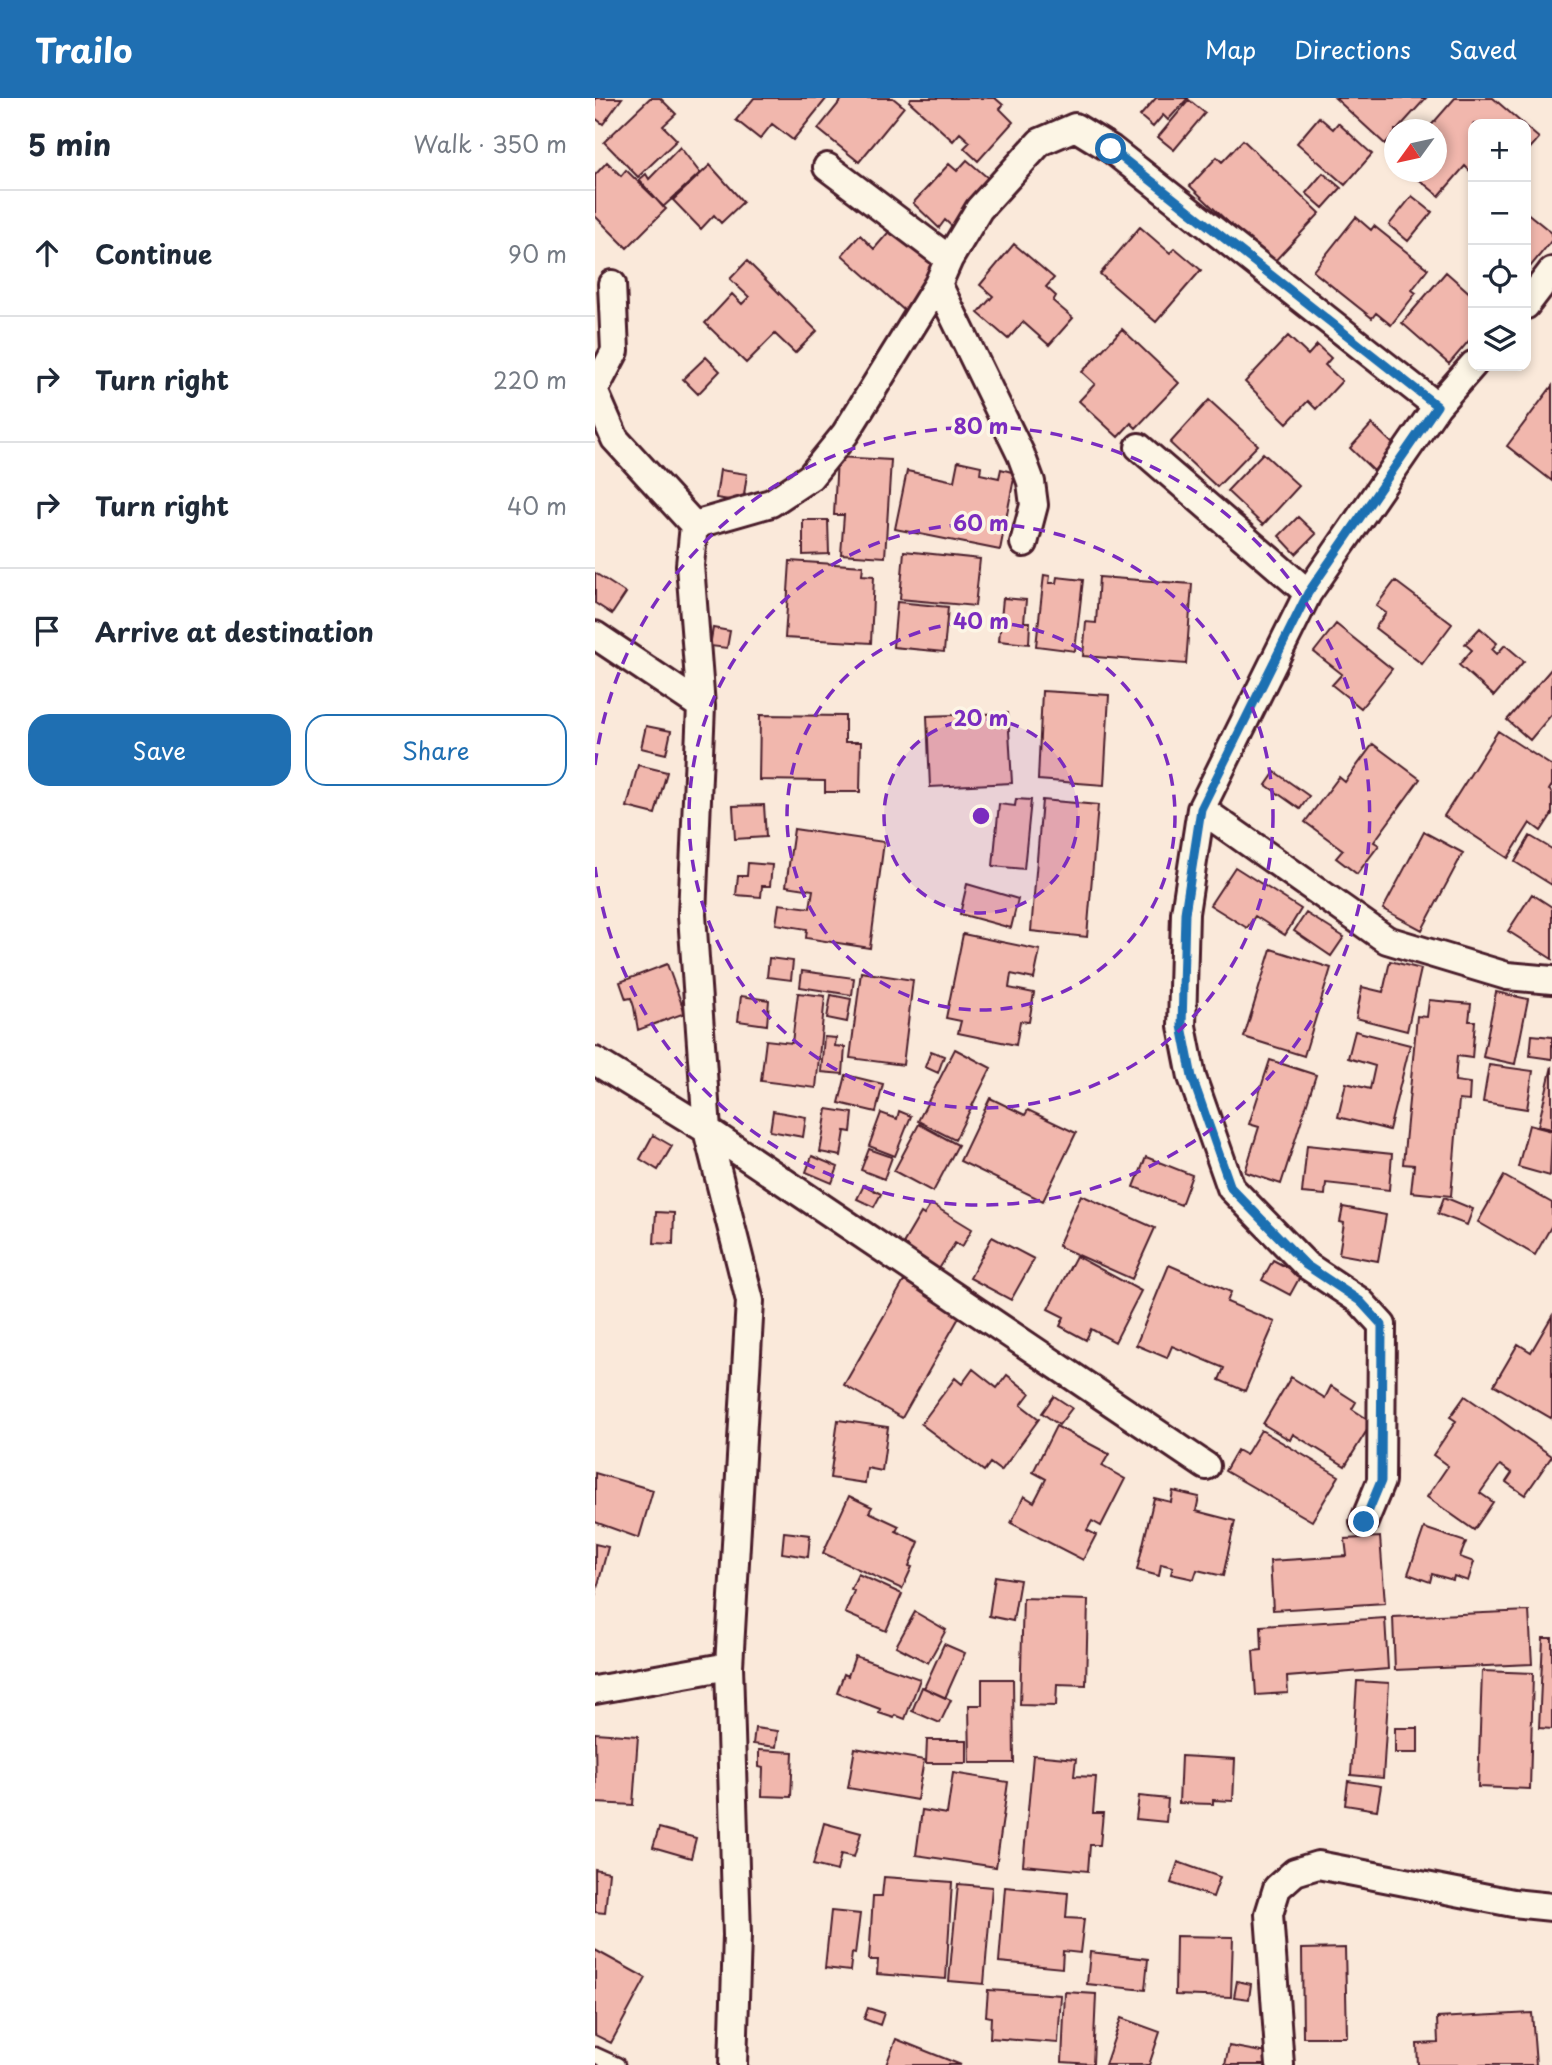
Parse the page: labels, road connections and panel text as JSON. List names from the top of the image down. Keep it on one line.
{"north":"bottom left","page":{"header":"Trailo","nav":["Map","Directions","Saved"],"heading":["5 min","Walk · 350 m"],"map_buttons":["+","−"],"list":[["Continue","90 m"],["Turn right","220 m"],["Turn right","40 m"],"Arrive at destination"],"buttons":["Save","Share"]},"rings":["80 m","60 m","40 m","20 m"]}
